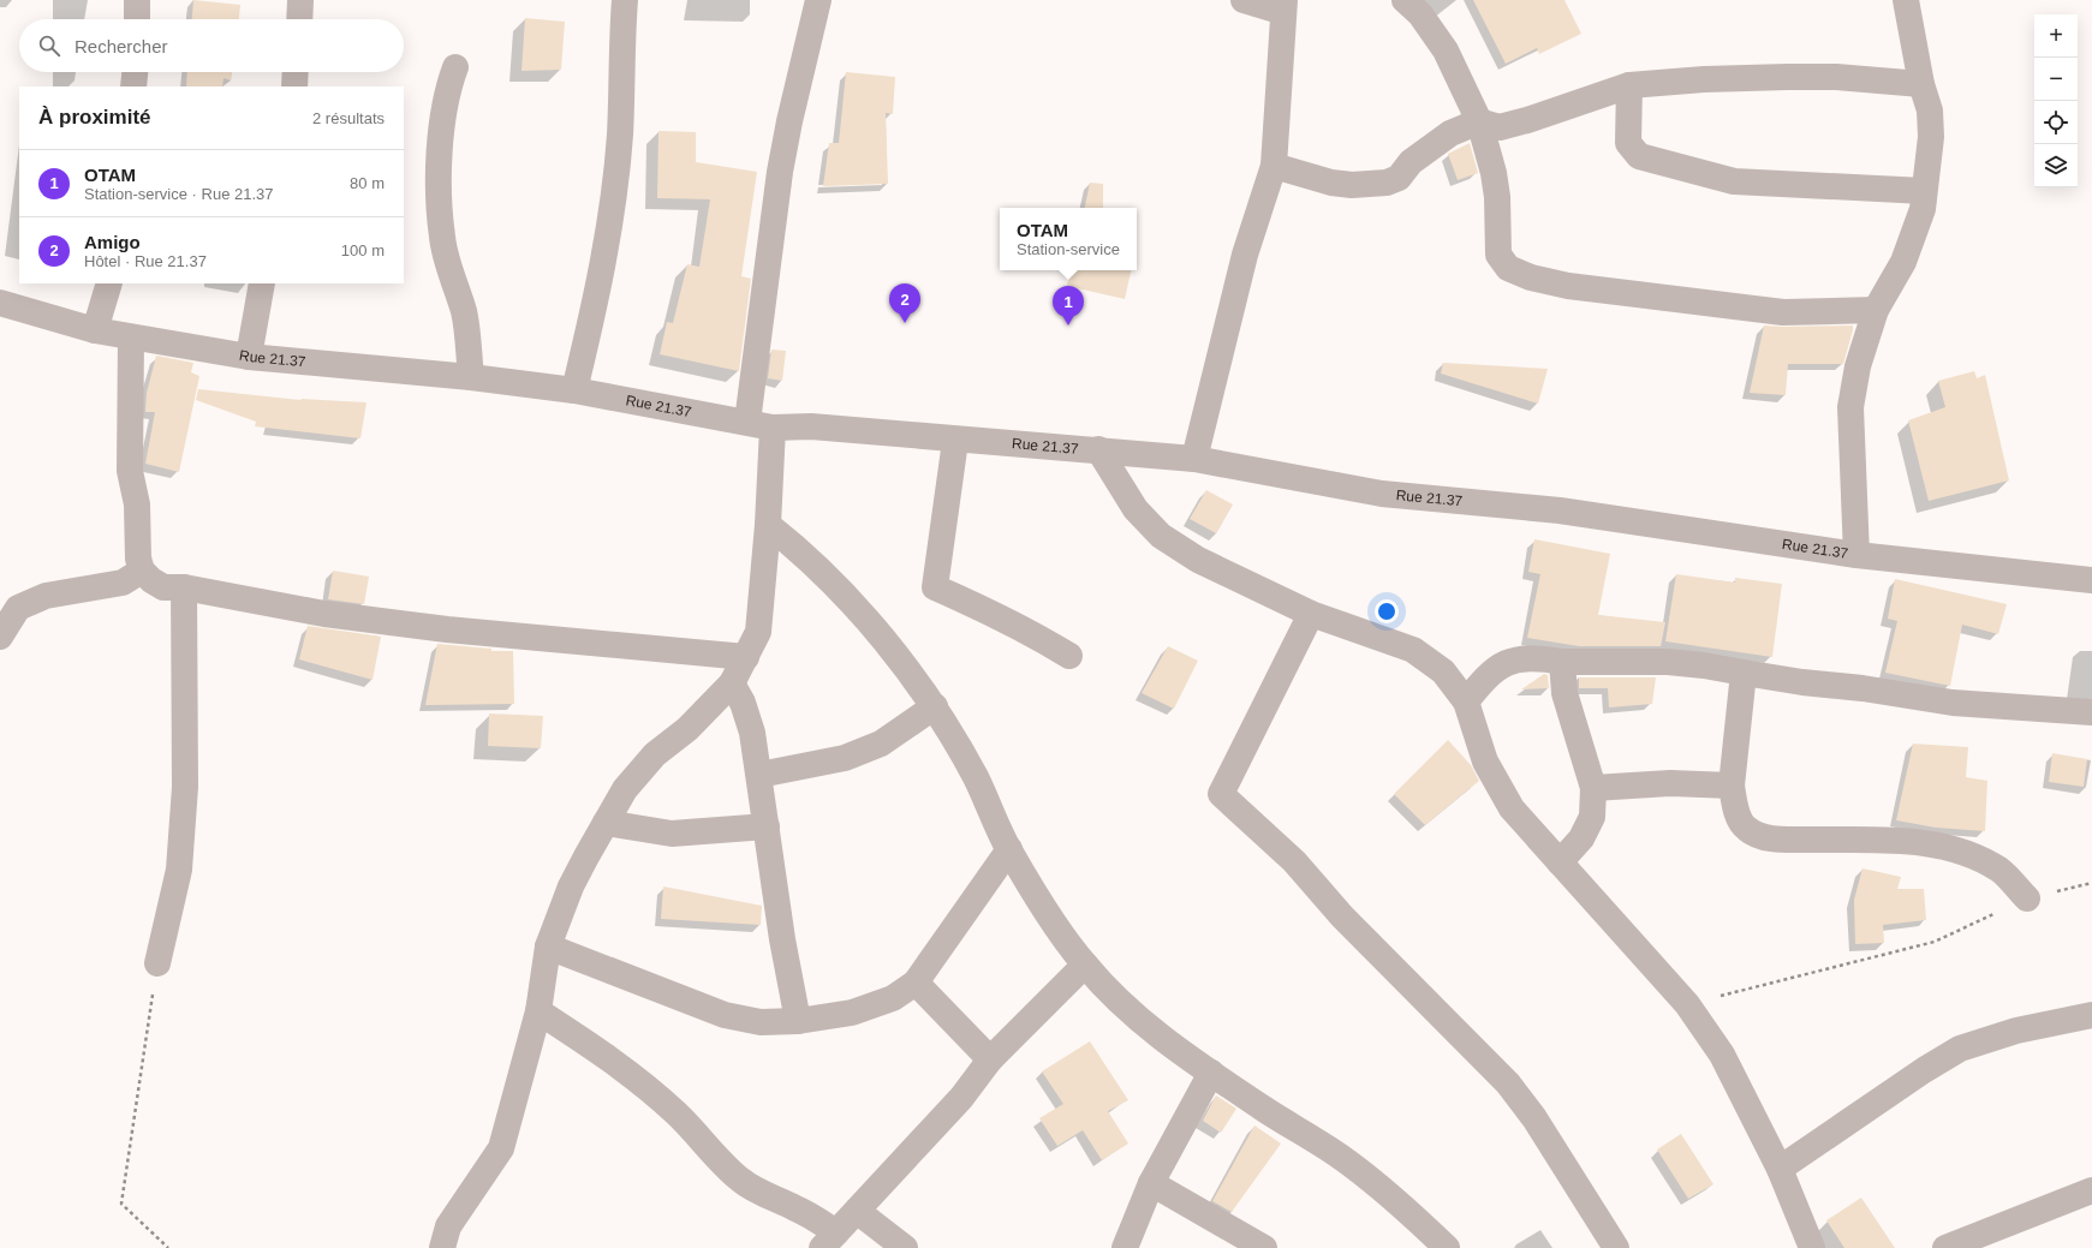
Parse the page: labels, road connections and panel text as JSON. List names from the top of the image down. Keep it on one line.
{"streets":{"street":["Rue 21.37"]},"page":{"map_buttons":["+","−"],"search":"Rechercher","heading":["À proximité","2 résultats"],"list":[{"mark":"1","name":"OTAM","note":"Station-service · Rue 21.37","value":"80 m"},{"mark":"2","name":"Amigo","note":"Hôtel · Rue 21.37","value":"100 m"}],"popup":["OTAM","Station-service"],"pins":["2","1"]}}
